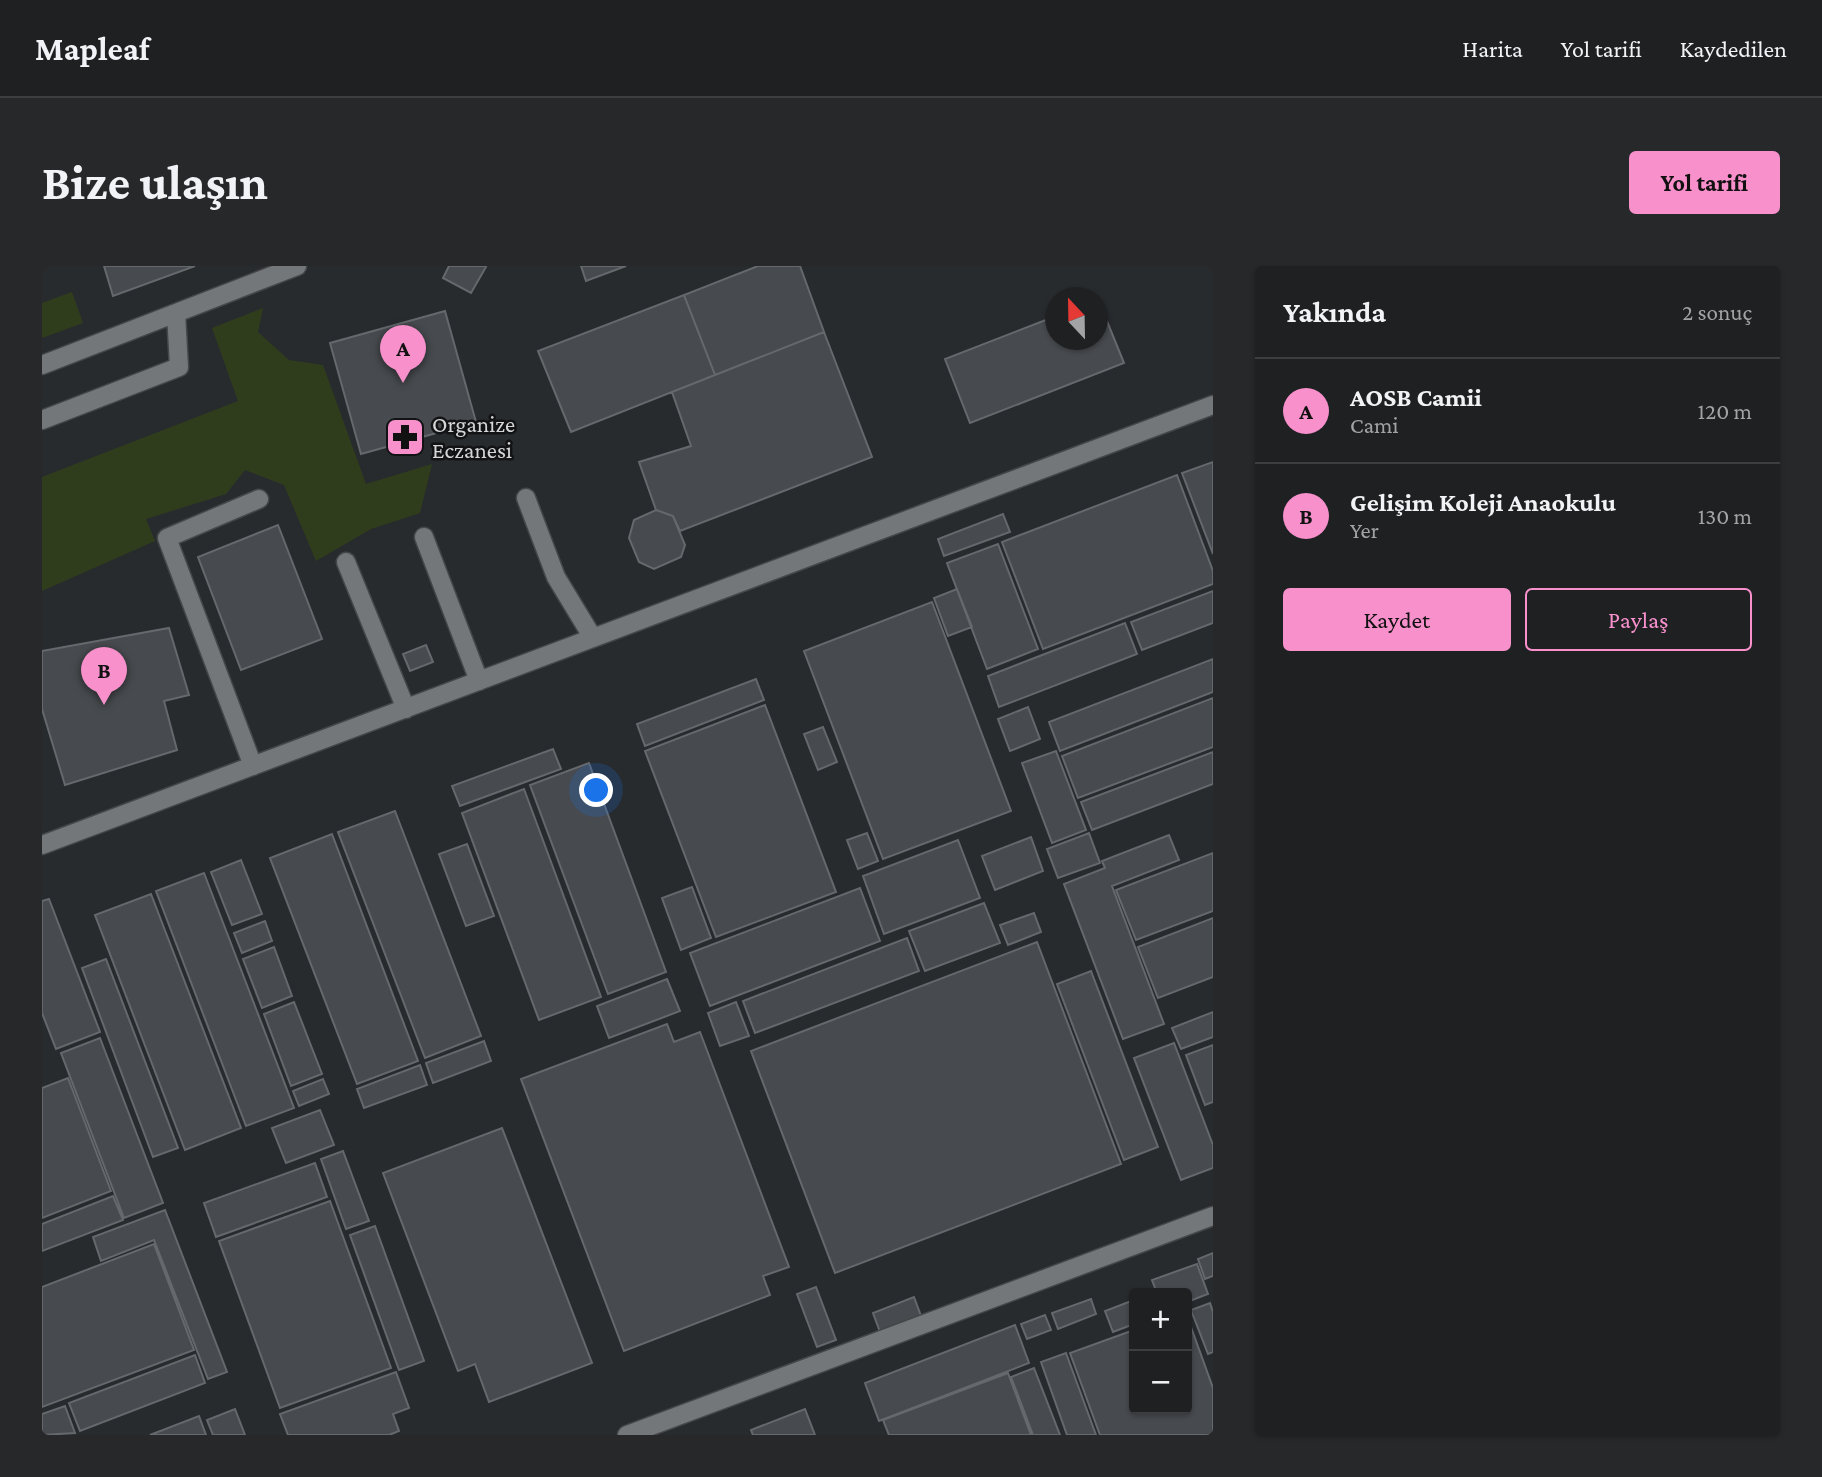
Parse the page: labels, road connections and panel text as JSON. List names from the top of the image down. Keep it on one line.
{"places":{"pharmacy":["Organize Eczanesi"]},"north":"top","page":{"header":"Mapleaf","nav":["Harita","Yol tarifi","Kaydedilen"],"buttons":["Yol tarifi",["Kaydet","Paylaş"]],"title":"Bize ulaşın","heading":["Yakında","2 sonuç"],"pins":["A","B"],"list":[{"mark":"A","name":"AOSB Camii","note":"Cami","value":"120 m"},{"mark":"B","name":"Gelişim Koleji Anaokulu","note":"Yer","value":"130 m"}],"map_buttons":["+","−"]}}
